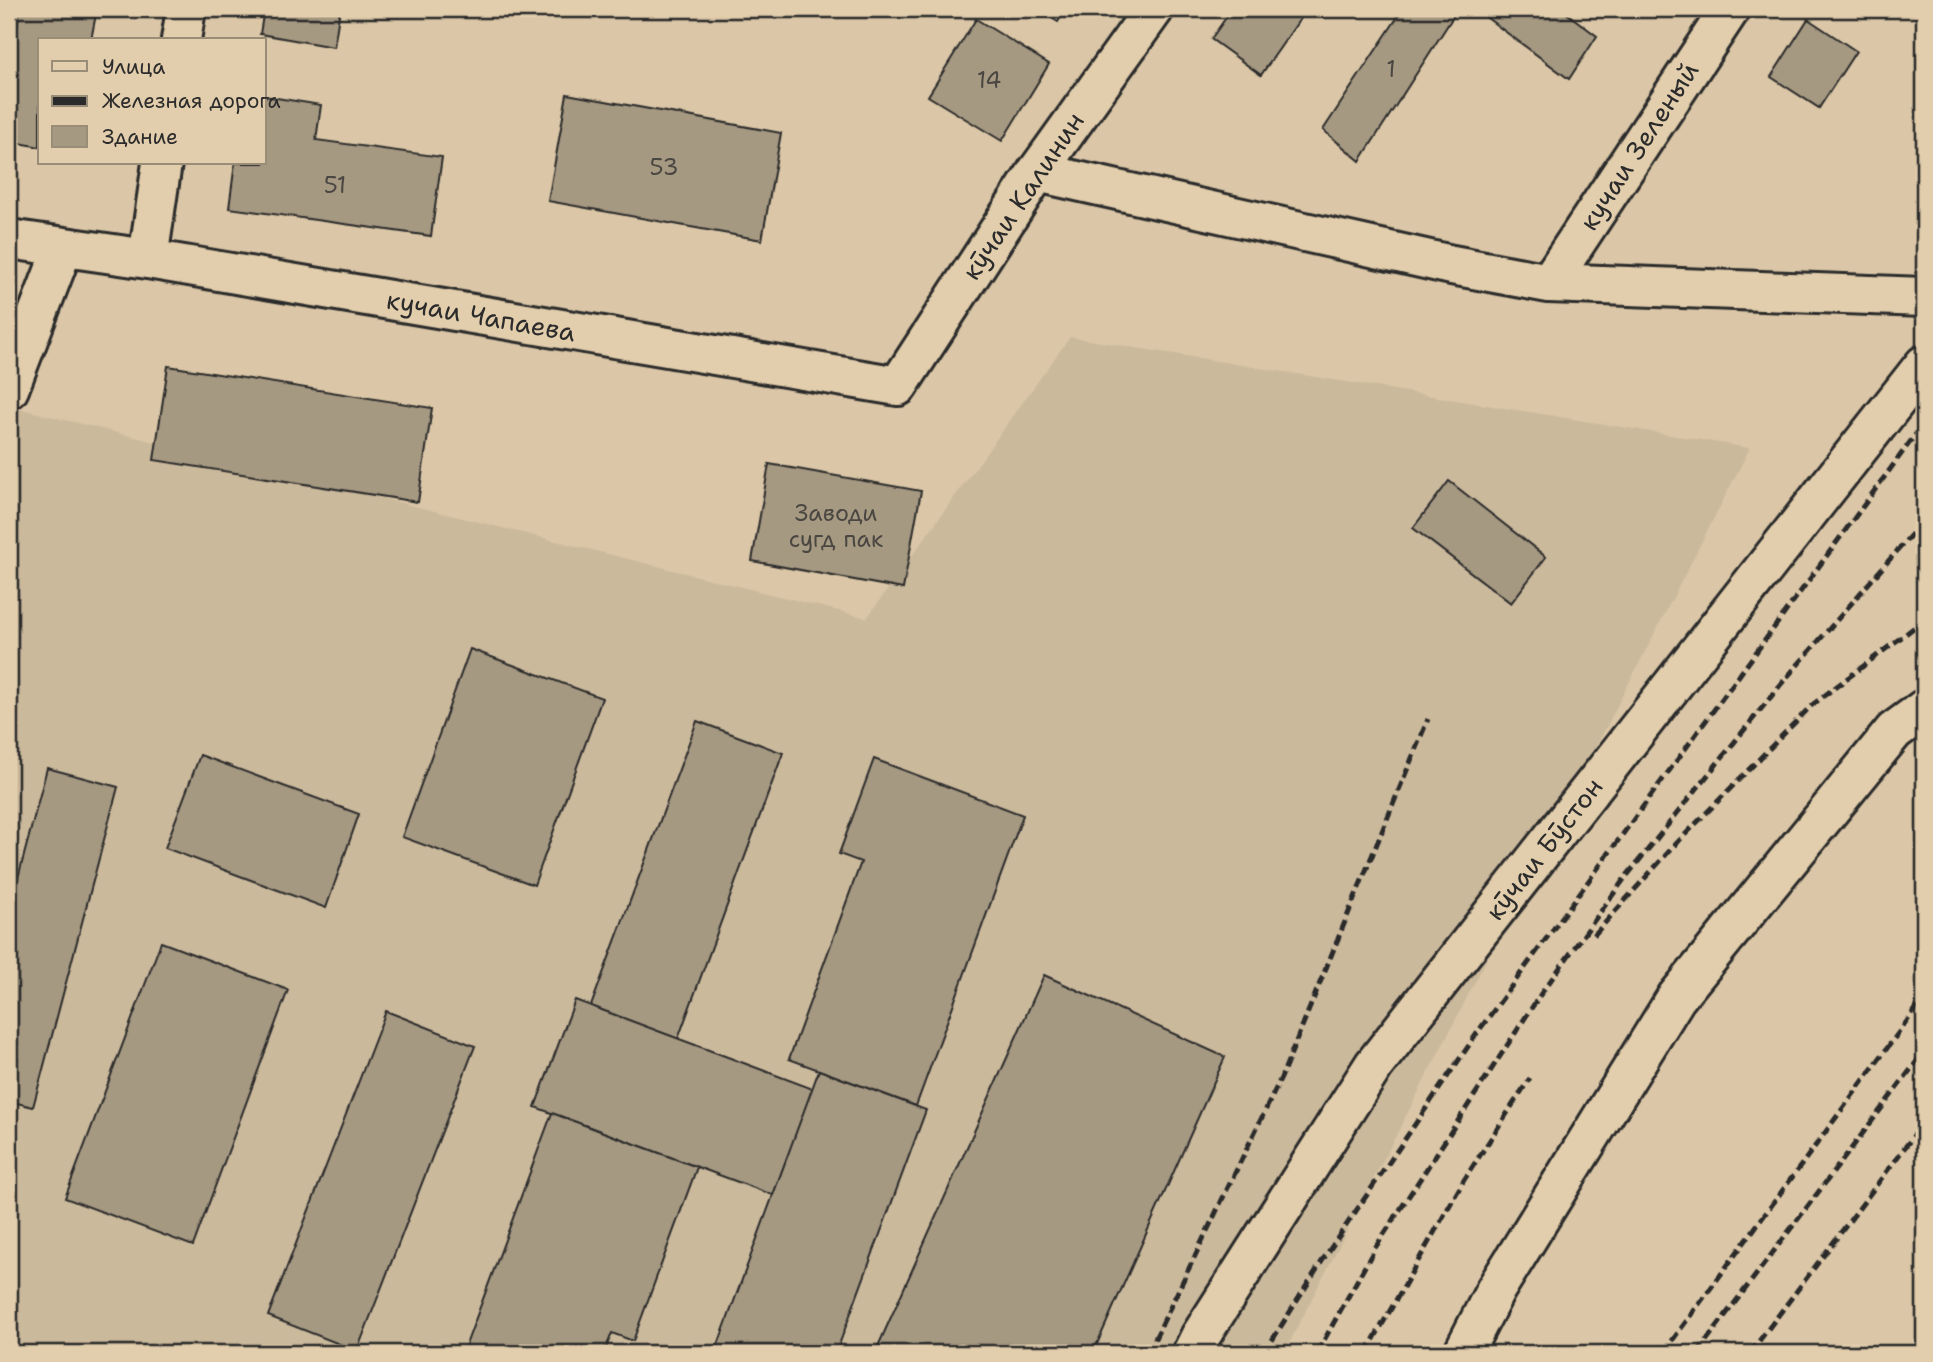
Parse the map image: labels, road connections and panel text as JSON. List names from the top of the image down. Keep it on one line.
{"streets":{"street":["кучаи Зеленый","кӯчаи Калинин","кучаи Чапаева","кӯчаи Бӯстон"]},"crossings":[["кӯчаи Калинин","кучаи Чапаева"]],"house_numbers":["1","14","53","51","Заводи сугд пак"],"legend":["Улица","Железная дорога","Здание"]}
